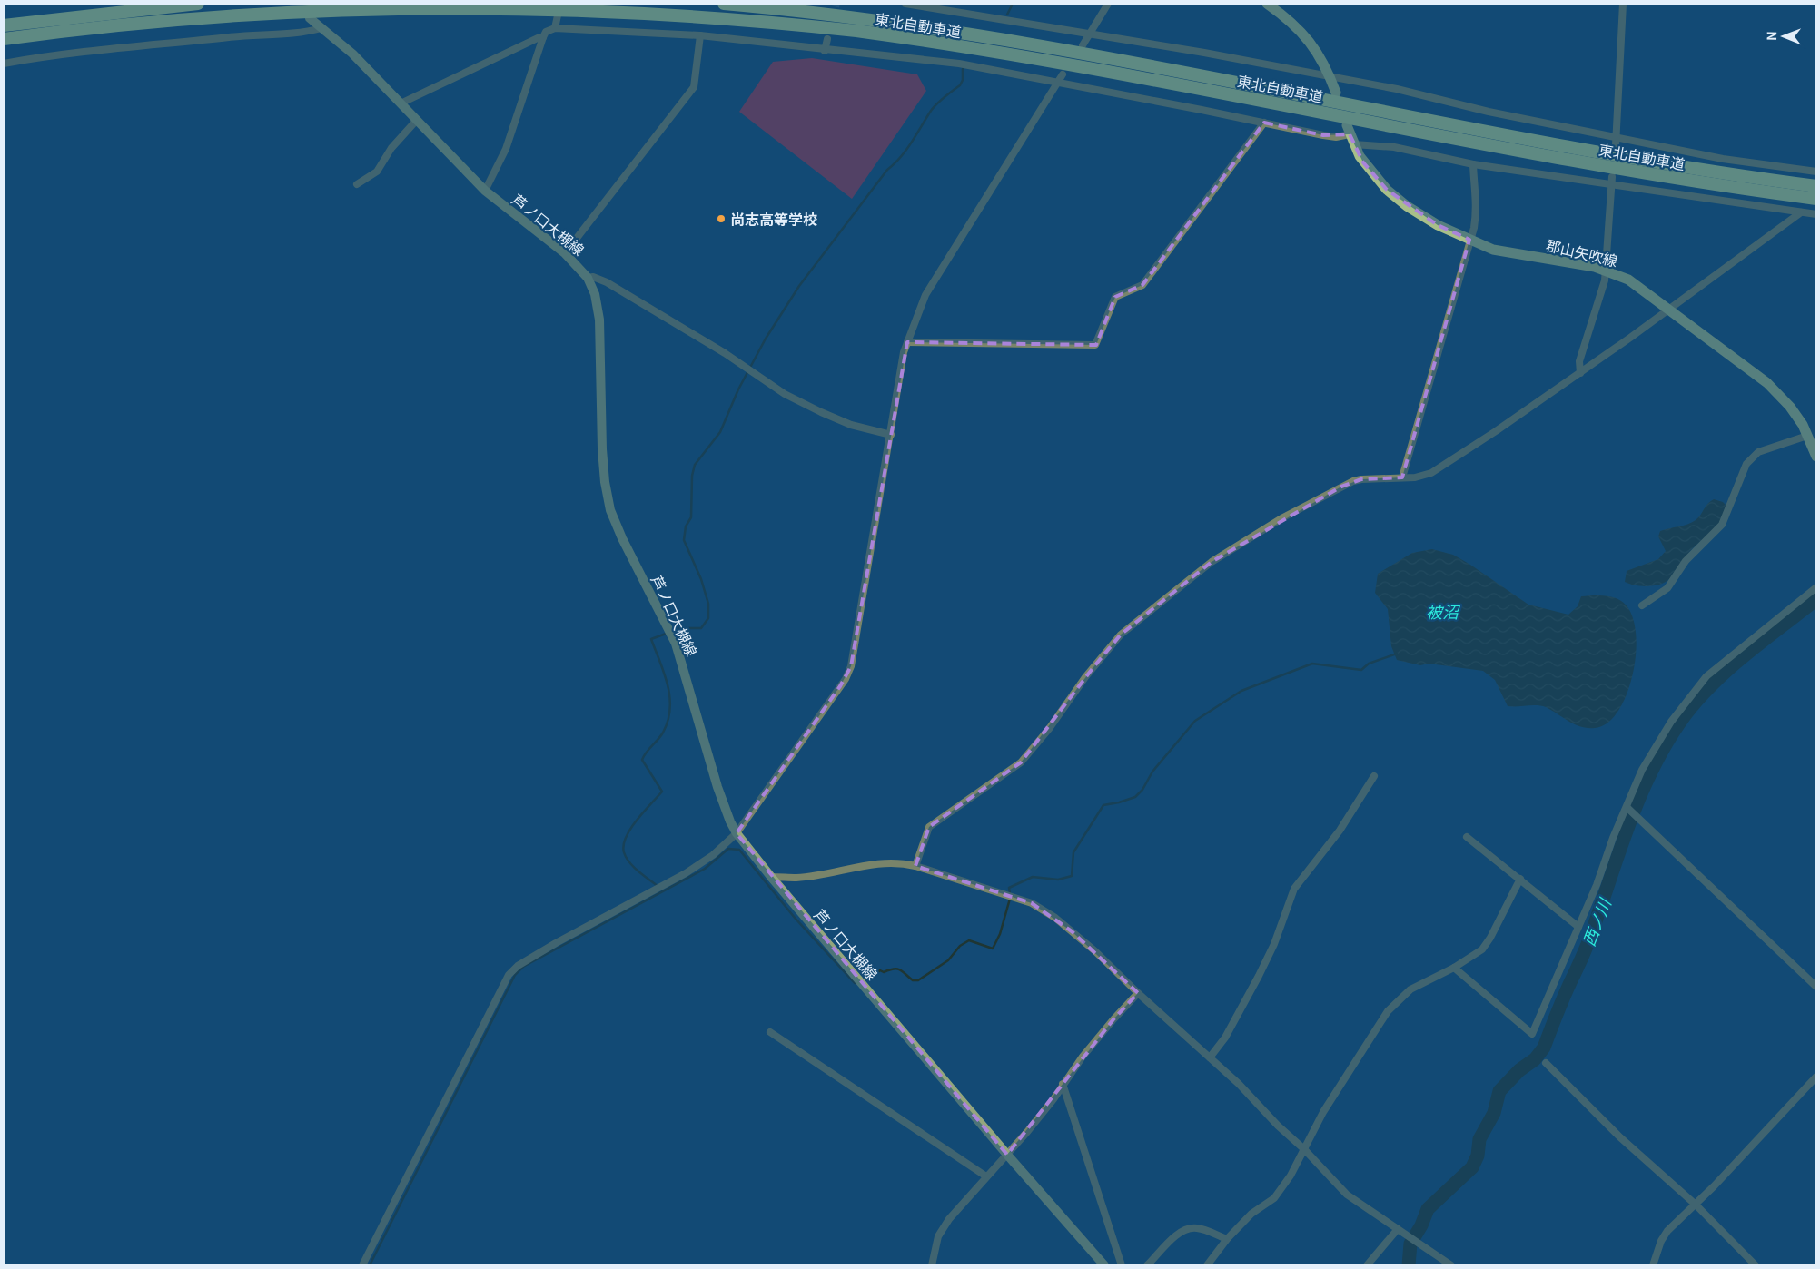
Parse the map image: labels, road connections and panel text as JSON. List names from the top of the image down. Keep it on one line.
{"streets":{"highway":["東北自動車道"],"main road":["芦ノ口大槻線","郡山矢吹線"]},"water":["被沼","西ノ川"],"places":["尚志高等学校"],"north":"left"}
